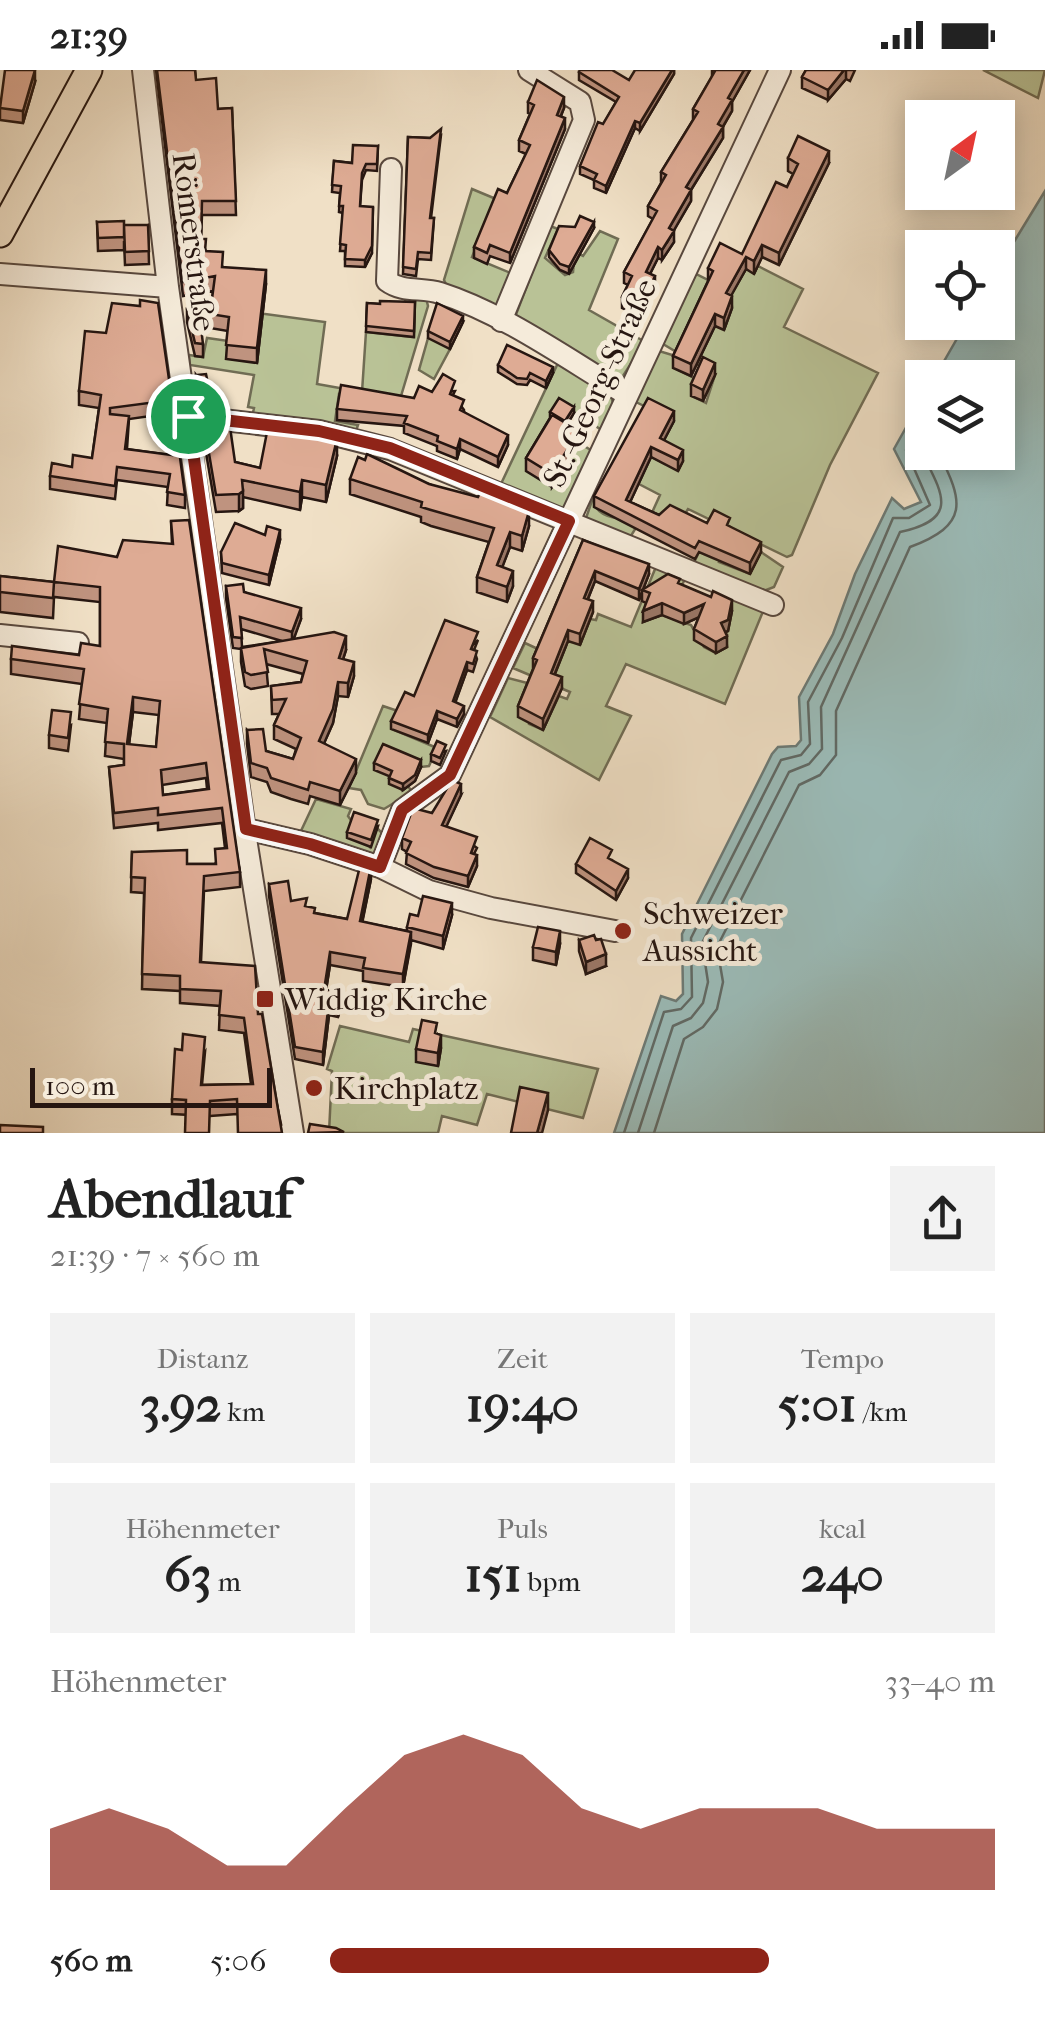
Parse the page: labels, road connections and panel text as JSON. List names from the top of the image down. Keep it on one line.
{"streets":{"street":["Römerstraße","St.-Georg-Straße"]},"places":{"other":["Schweizer Aussicht","Kirchplatz"],"transit":["Widdig Kirche"]},"scale_bar":"100 m","north":"top right","page":{"status":"21:39","scale":"100 m","heading":["Abendlauf","21:39 · 7 × 560 m"],"stats":[["Distanz","3.92 km"],["Zeit","19:40"],["Tempo","5:01 /km"],["Höhenmeter","63 m"],["Puls","151 bpm"],["kcal","240"]],"chart":["Höhenmeter","33–40 m"],"list":[{"name":"560 m","note":"5:06"}]}}
